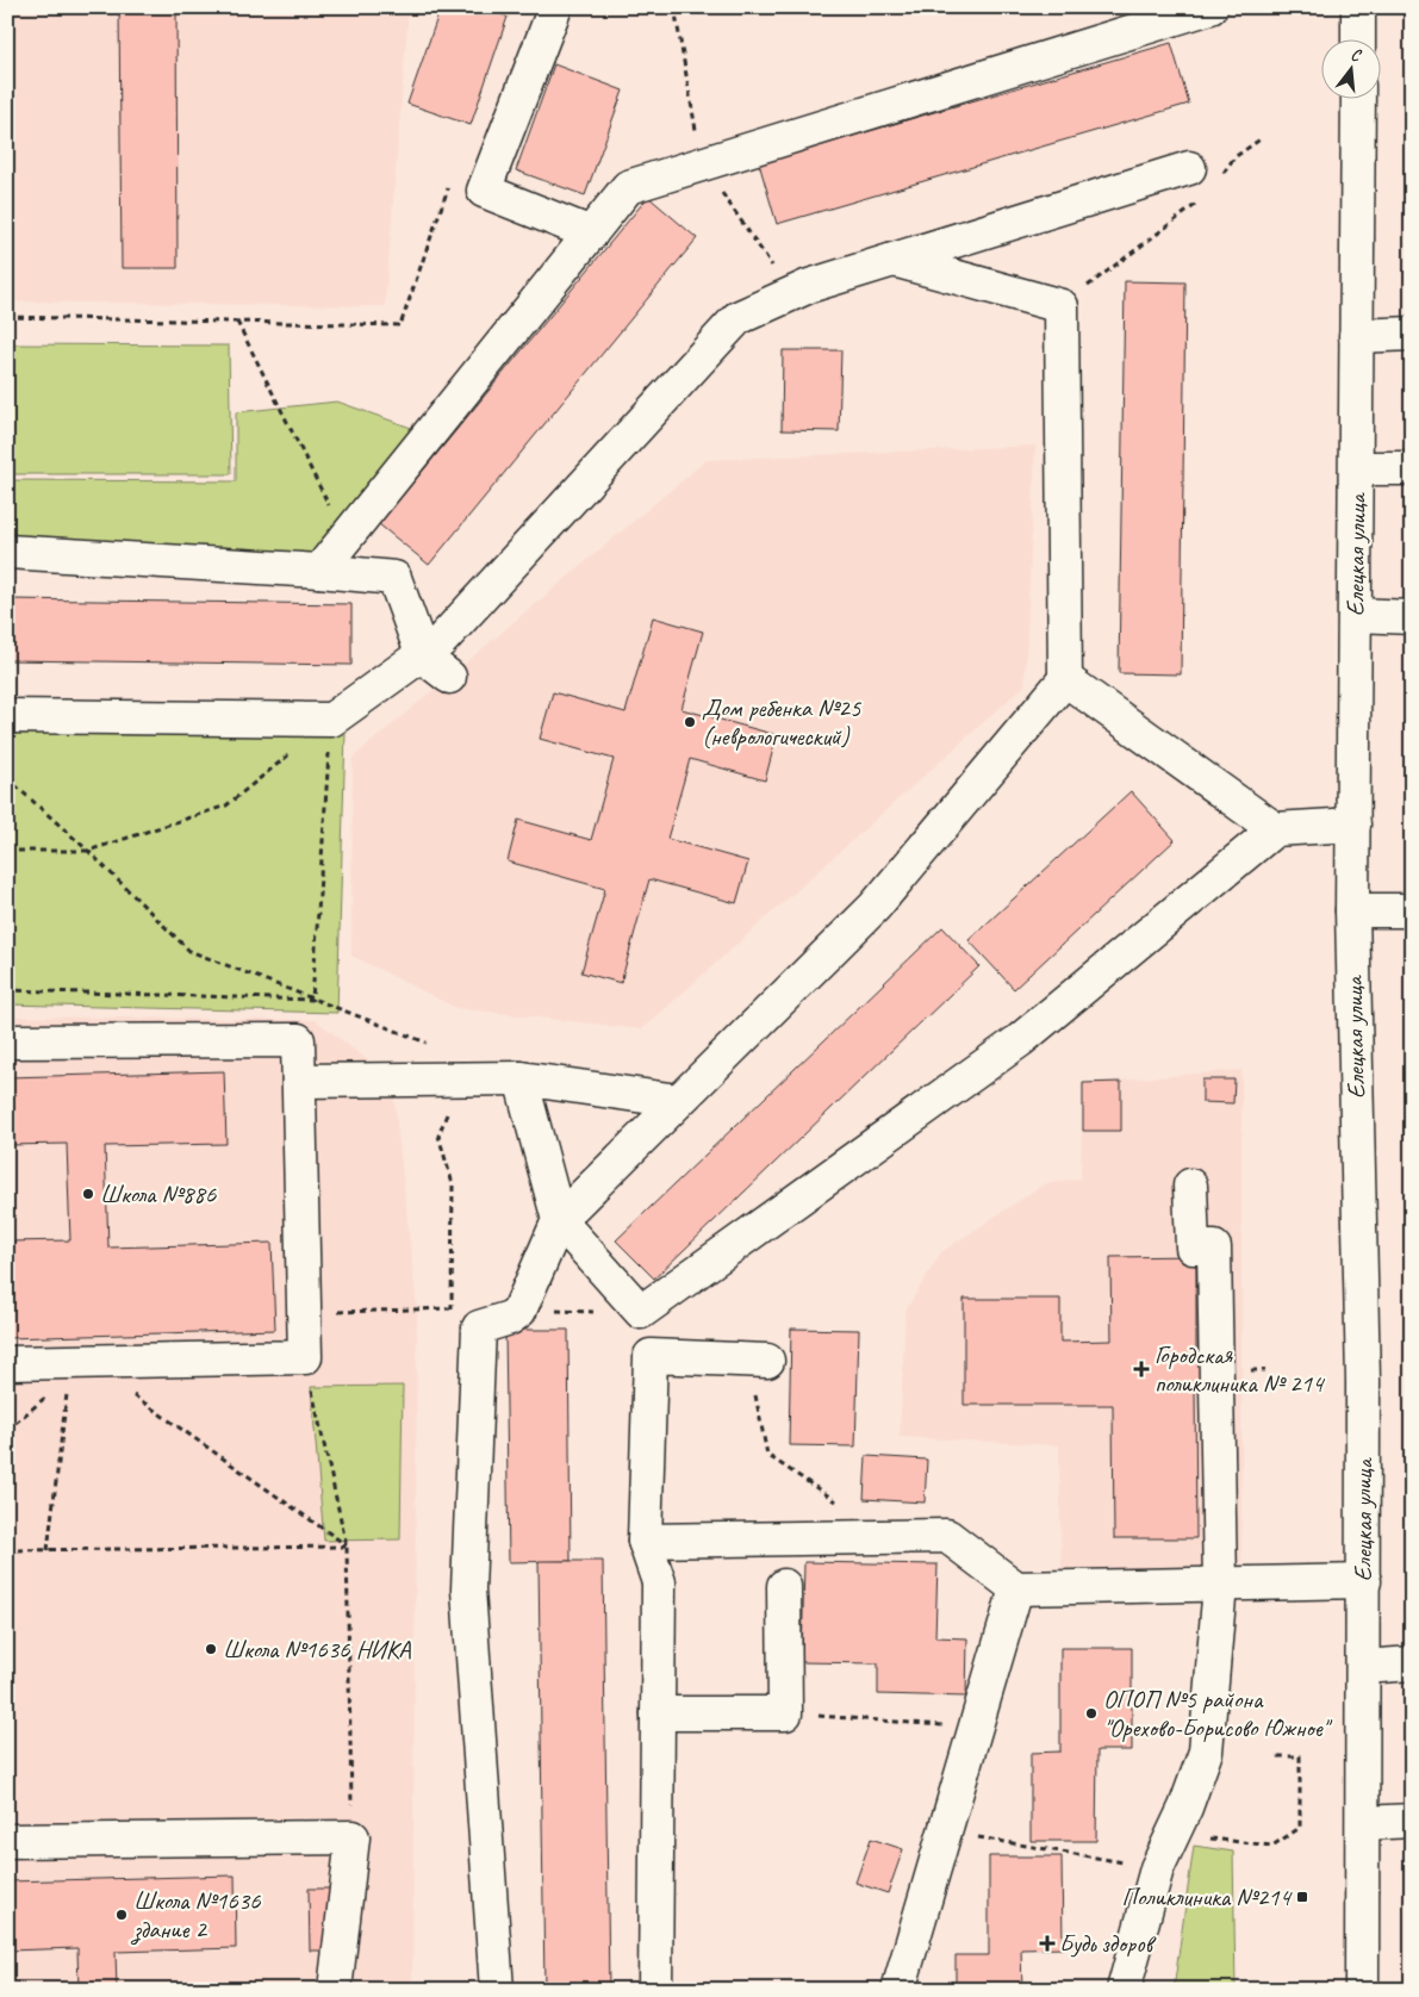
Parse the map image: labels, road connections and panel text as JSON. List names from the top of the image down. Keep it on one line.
{"streets":{"street":["Елецкая улица"]},"places":{"other":["Дом ребенка №25 (неврологический)","Школа №886","Школа №1636 НИКА","ОПОП №5 района \"Орехово-Борисово Южное\"","Школа №1636 здание 2"],"health":["Городская поликлиника № 214","Будь здоров"],"transit":["Поликлиника №214"]},"north":"top"}
